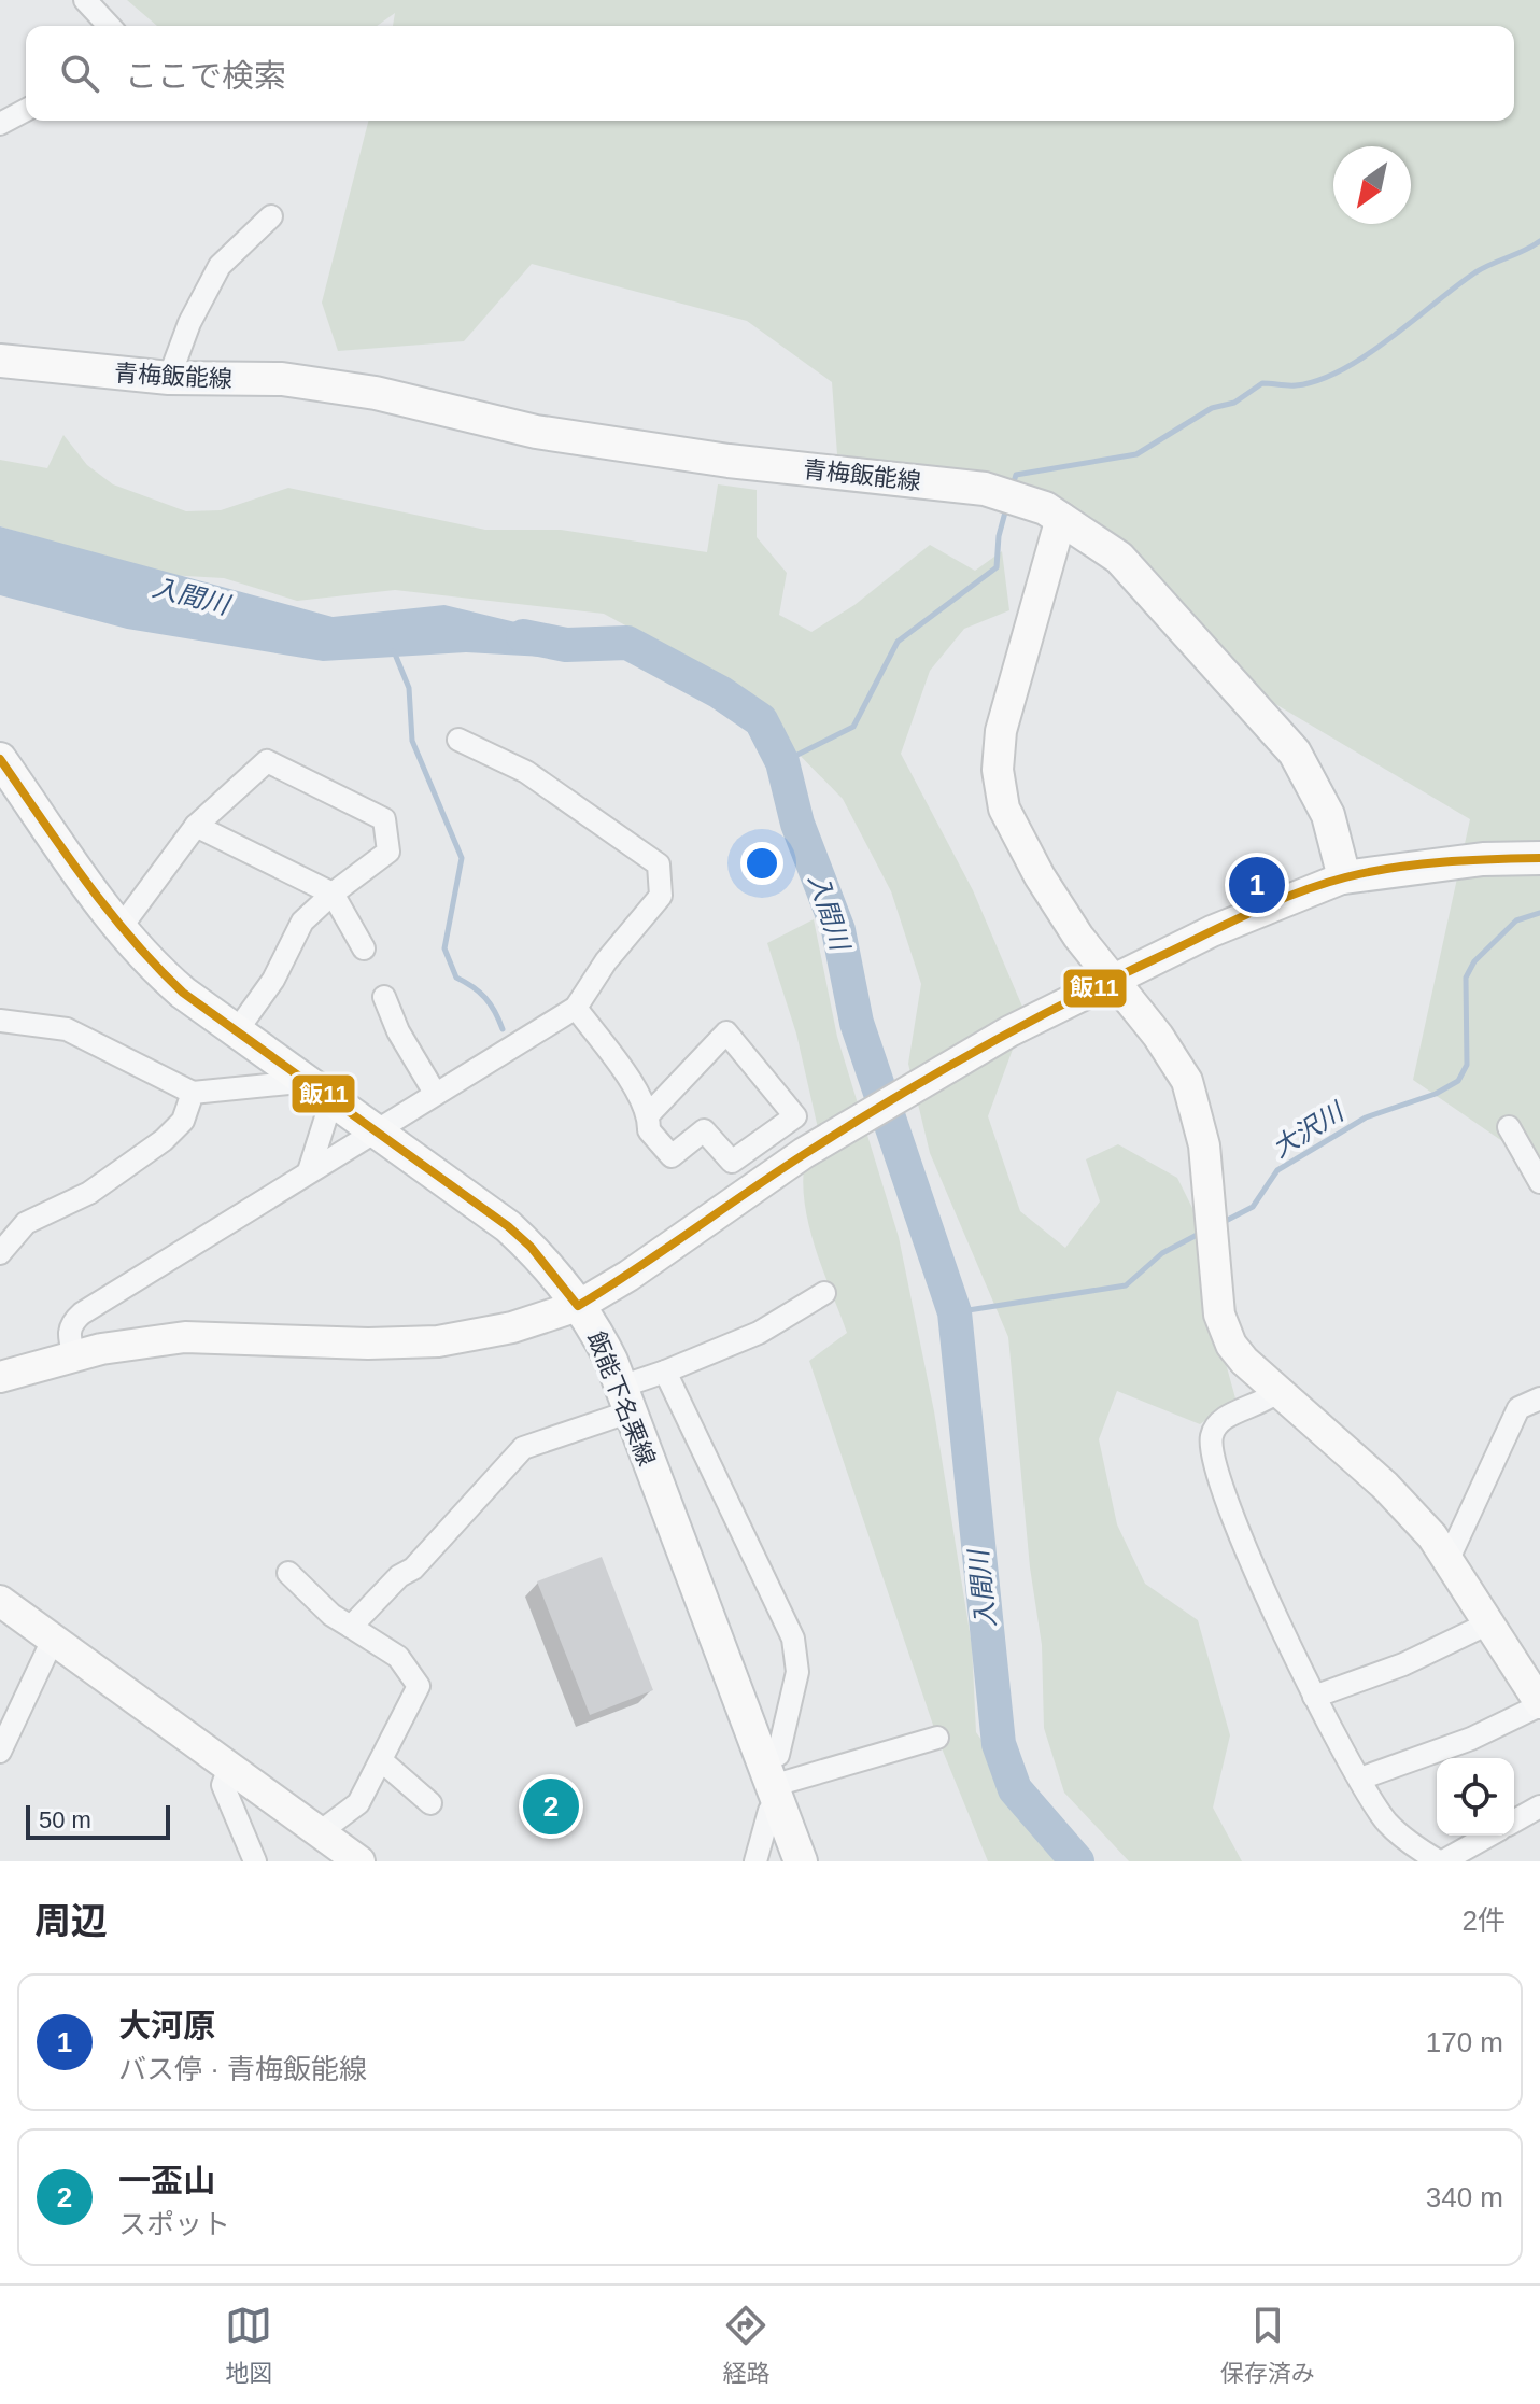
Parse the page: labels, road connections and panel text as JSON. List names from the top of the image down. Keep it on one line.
{"streets":{"main road":["青梅飯能線","飯能下名栗線"]},"water":["入間川","大沢川"],"lines":["transit line 飯11"],"scale_bar":"50 m","north":"bottom left","page":{"search":"ここで検索","pins":["1","2"],"scale":"50 m","heading":["周辺","2件"],"list":[{"mark":"1","name":"大河原","note":"バス停 · 青梅飯能線","value":"170 m"},{"mark":"2","name":"一盃山","note":"スポット","value":"340 m"}],"nav":["地図","経路","保存済み"]}}
